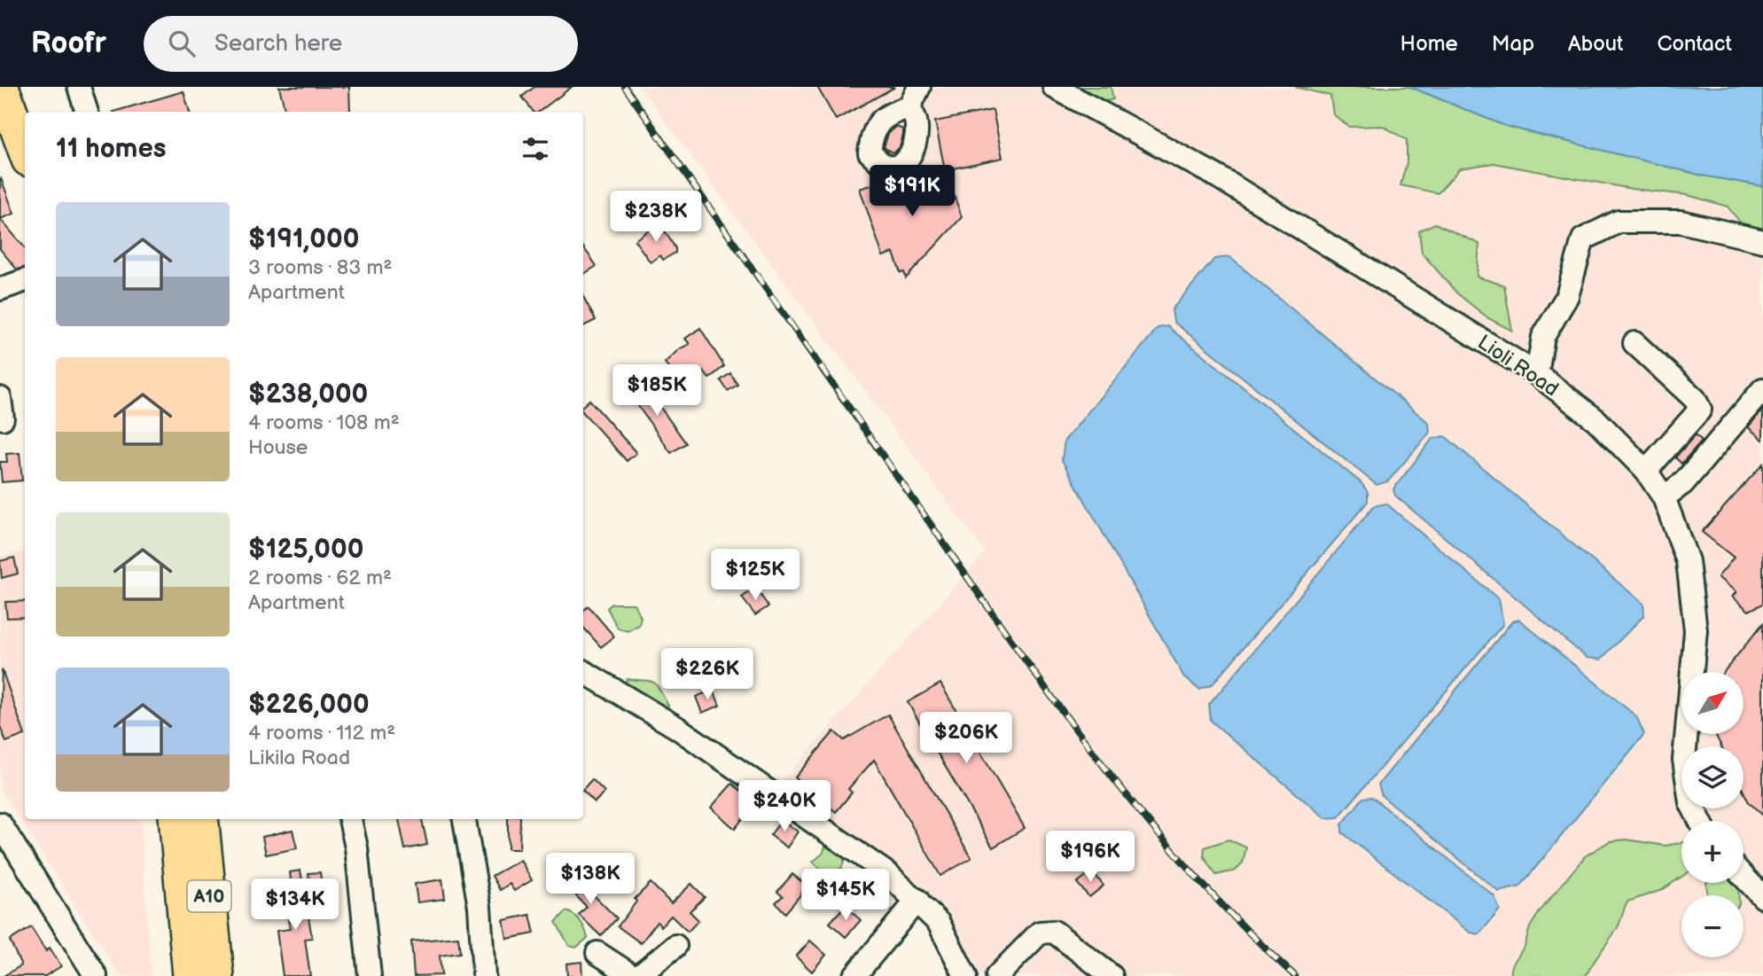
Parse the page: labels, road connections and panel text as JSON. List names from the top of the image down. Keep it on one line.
{"streets":{"highway":["A10"],"street":["Lioli Road"]},"north":"top right","page":{"header":"Roofr","search":"Search here","nav":["Home","Map","About","Contact"],"heading":"11 homes","price":["$191K","$238K","$185K","$125K","$226K","$206K","$240K","$196K","$138K","$145K","$134K"],"list":[{"name":"$191,000","note":"3 rooms · 83 m² · Apartment"},{"name":"$238,000","note":"4 rooms · 108 m² · House"},{"name":"$125,000","note":"2 rooms · 62 m² · Apartment"},{"name":"$226,000","note":"4 rooms · 112 m² · Likila Road"}],"map_buttons":["+","−"]}}
